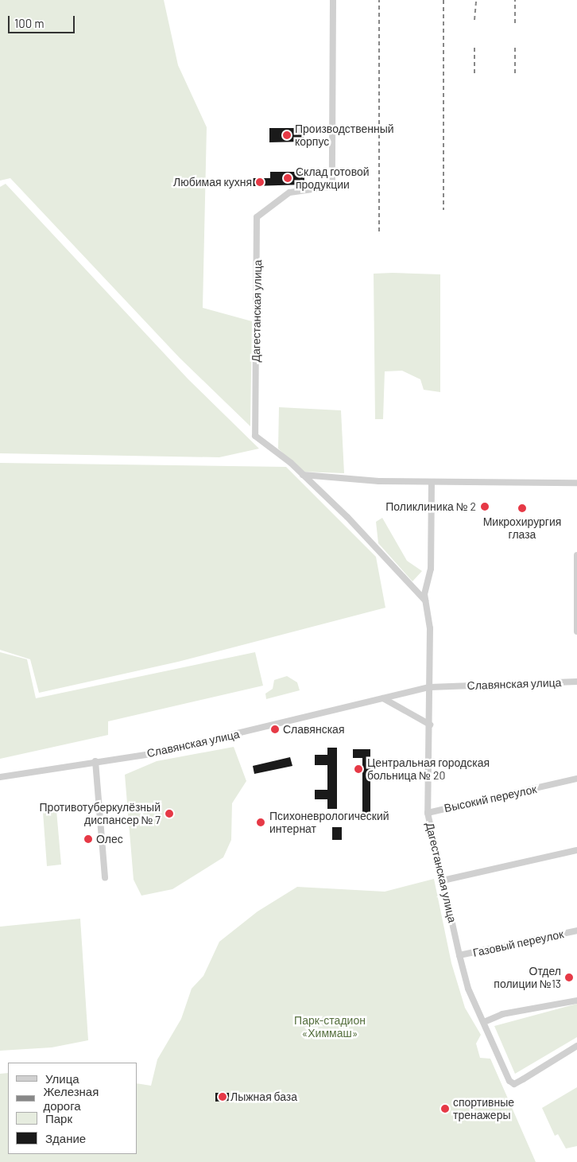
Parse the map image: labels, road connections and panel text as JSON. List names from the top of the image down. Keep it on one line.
{"streets":{"street":["Дагестанская улица","Славянская улица","Высокий переулок","Газовый переулок"]},"crossings":[["Дагестанская улица","Славянская улица"],["Дагестанская улица","Высокий переулок"],["Дагестанская улица","Газовый переулок"]],"parks":["Парк-стадион «Химмаш»"],"places":["Производственный корпус","Склад готовой продукции","Любимая кухня","Поликлиника № 2","Микрохирургия глаза","Славянская","Центральная городская больница № 20","Противотуберкулёзный диспансер № 7","Психоневрологический интернат","Олес","Отдел полиции №13","Лыжная база","спортивные тренажеры"],"legend":["Улица","Железная дорога","Парк","Здание"],"scale_bar":"100 m"}
